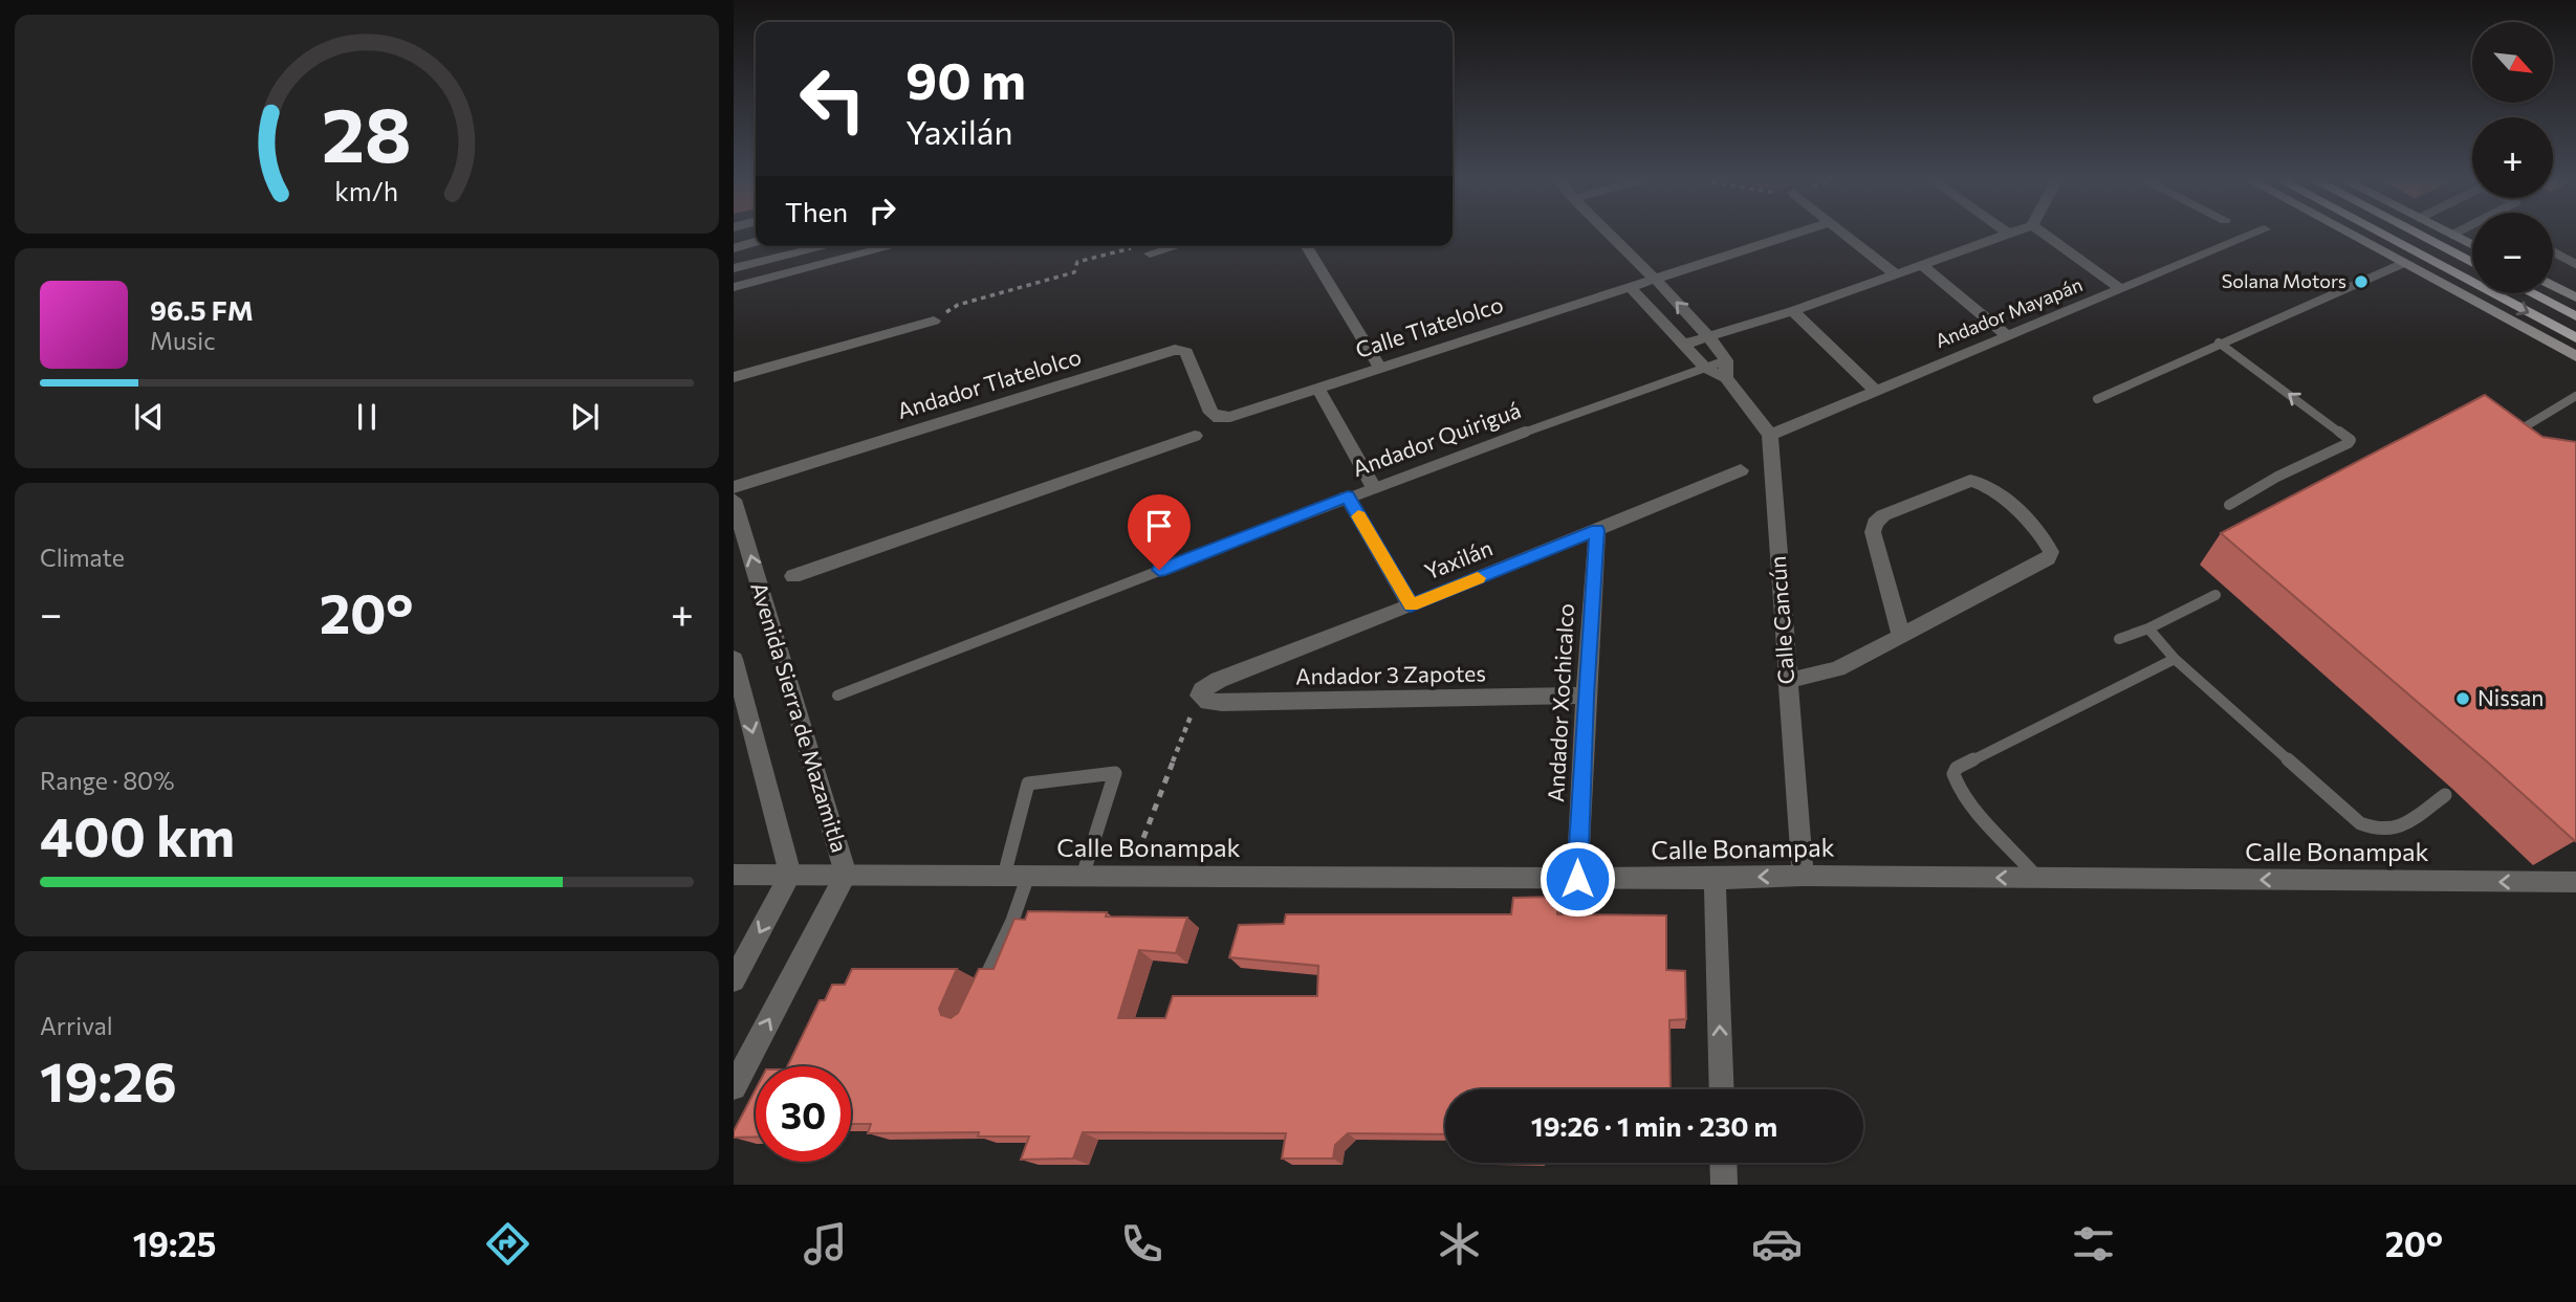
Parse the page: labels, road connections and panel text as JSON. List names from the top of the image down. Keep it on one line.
{"streets":{"street":["Andador Mayapán","Calle Tlatelolco","Andador Tlatelolco","Yaxilán","Calle Cancún","Andador 3 Zapotes","Andador Xochicalco","Avenida Sierra de Mazamitla","Calle Bonampak"],"lane":["Andador Quiriguá"]},"crossings":[["Andador Mayapán","Calle Cancún"],["Calle Tlatelolco","Andador Tlatelolco"],["Yaxilán","Andador 3 Zapotes"],["Yaxilán","Andador Xochicalco"],["Calle Cancún","Calle Bonampak"],["Andador 3 Zapotes","Andador Xochicalco"],["Andador Xochicalco","Calle Bonampak"],["Avenida Sierra de Mazamitla","Calle Bonampak"]],"one_way":["Calle Bonampak"],"places":["Solana Motors","Nissan"],"north":"bottom right","page":{"map_buttons":["+","−"],"turn":["90 m","Yaxilán"],"then":"Then","song":["96.5 FM","Music"],"tile":["Climate",["Range · 80%","400 km"],["Arrival","19:26"]],"heat":["−","20°","+"],"limit":"30","trip":"19:26 · 1 min · 230 m","tabs":["19:25","20°"],"gauge":["28","km/h"]}}
